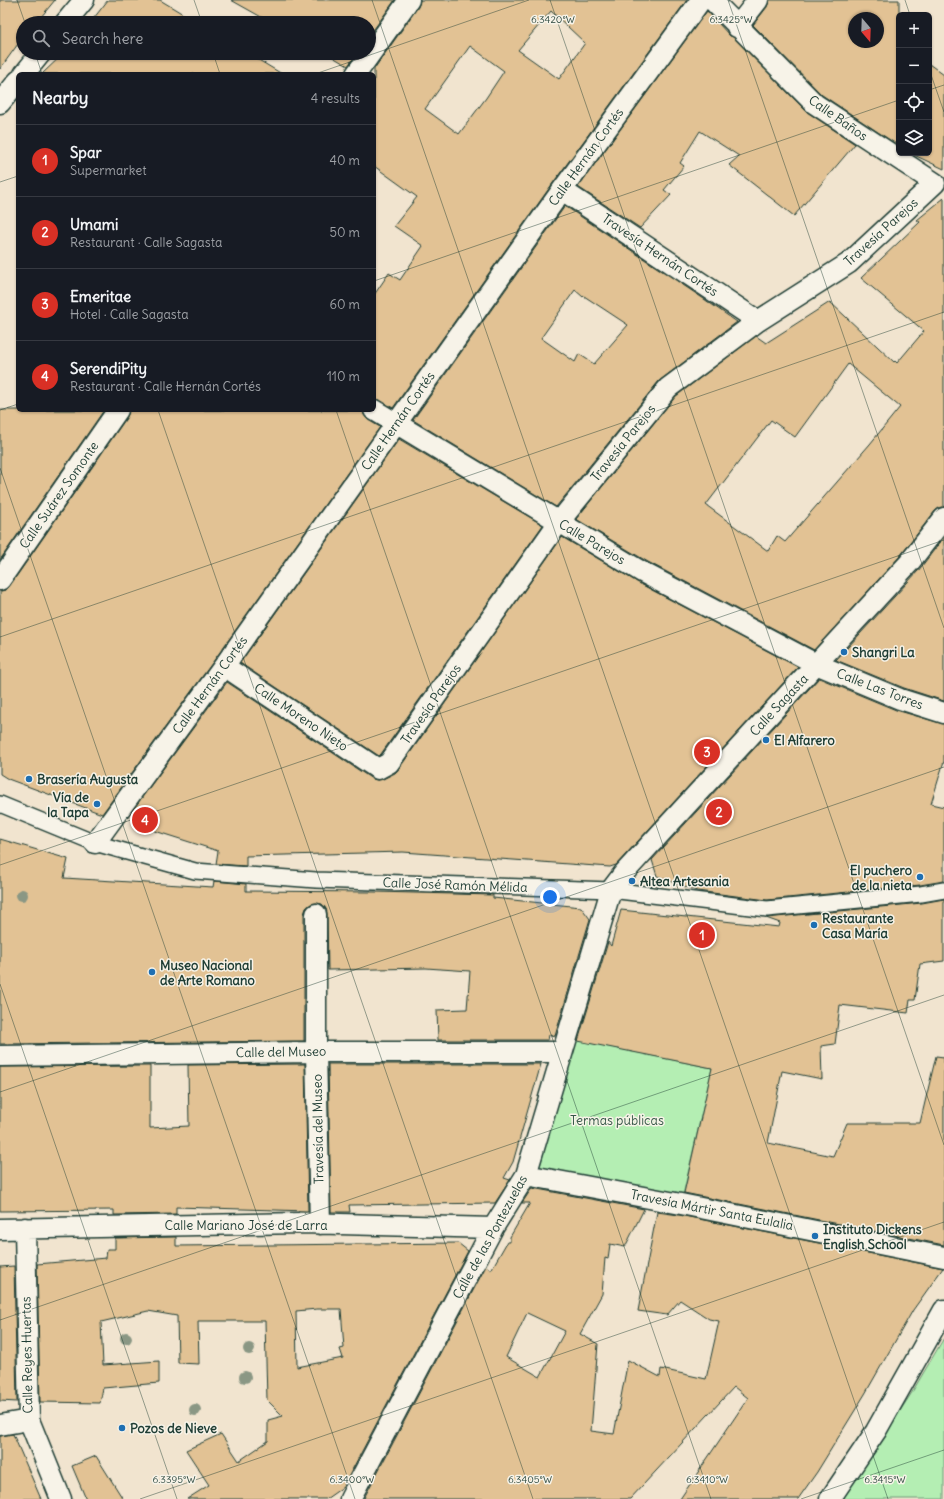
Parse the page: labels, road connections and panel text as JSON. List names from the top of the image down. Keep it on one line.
{"streets":{"street":["Calle Baños","Calle Hernán Cortés","Travesía Parejos","Travesía Hernán Cortés","Calle Suárez Somonte","Calle Parejos","Calle Las Torres","Calle Sagasta","Calle Moreno Nieto","Calle José Ramón Mélida","Calle del Museo","Travesía del Museo","Travesía Mártir Santa Eulalia","Calle Mariano José de Larra","Calle de las Pontezuelas","Calle Reyes Huertas"]},"crossings":[["Calle Baños","Travesía Parejos"],["Calle Hernán Cortés","Travesía Hernán Cortés"],["Calle Hernán Cortés","Calle Parejos"],["Calle Hernán Cortés","Calle Moreno Nieto"],["Calle Hernán Cortés","Calle José Ramón Mélida"],["Travesía Parejos","Travesía Hernán Cortés"],["Travesía Parejos","Calle Parejos"],["Travesía Parejos","Calle Moreno Nieto"],["Calle Parejos","Calle Las Torres"],["Calle Parejos","Calle Sagasta"],["Calle Las Torres","Calle Sagasta"],["Calle Sagasta","Calle José Ramón Mélida"],["Calle Sagasta","Calle de las Pontezuelas"],["Calle José Ramón Mélida","Calle de las Pontezuelas"],["Calle del Museo","Travesía del Museo"],["Calle del Museo","Calle de las Pontezuelas"],["Travesía del Museo","Calle Mariano José de Larra"],["Travesía Mártir Santa Eulalia","Calle de las Pontezuelas"],["Calle Mariano José de Larra","Calle de las Pontezuelas"],["Calle Mariano José de Larra","Calle Reyes Huertas"]],"parks":["Termas públicas"],"places":["Shangri La","El Alfarero","Brasería Augusta","Vía de la Tapa","El puchero de la nieta","Altea Artesania","Restaurante Casa María","Museo Nacional de Arte Romano","Instituto Dickens English School","Pozos de Nieve"],"north":"bottom","page":{"map_buttons":["+","−"],"search":"Search here","heading":["Nearby","4 results"],"list":[{"mark":"1","name":"Spar","note":"Supermarket","value":"40 m"},{"mark":"2","name":"Umami","note":"Restaurant · Calle Sagasta","value":"50 m"},{"mark":"3","name":"Emeritae","note":"Hotel · Calle Sagasta","value":"60 m"},{"mark":"4","name":"SerendiPity","note":"Restaurant · Calle Hernán Cortés","value":"110 m"}],"pins":["3","2","4","1"]},"coordinates":["6.3420°W","6.3425°W","6.3395°W","6.3400°W","6.3405°W","6.3410°W","6.3415°W"]}
